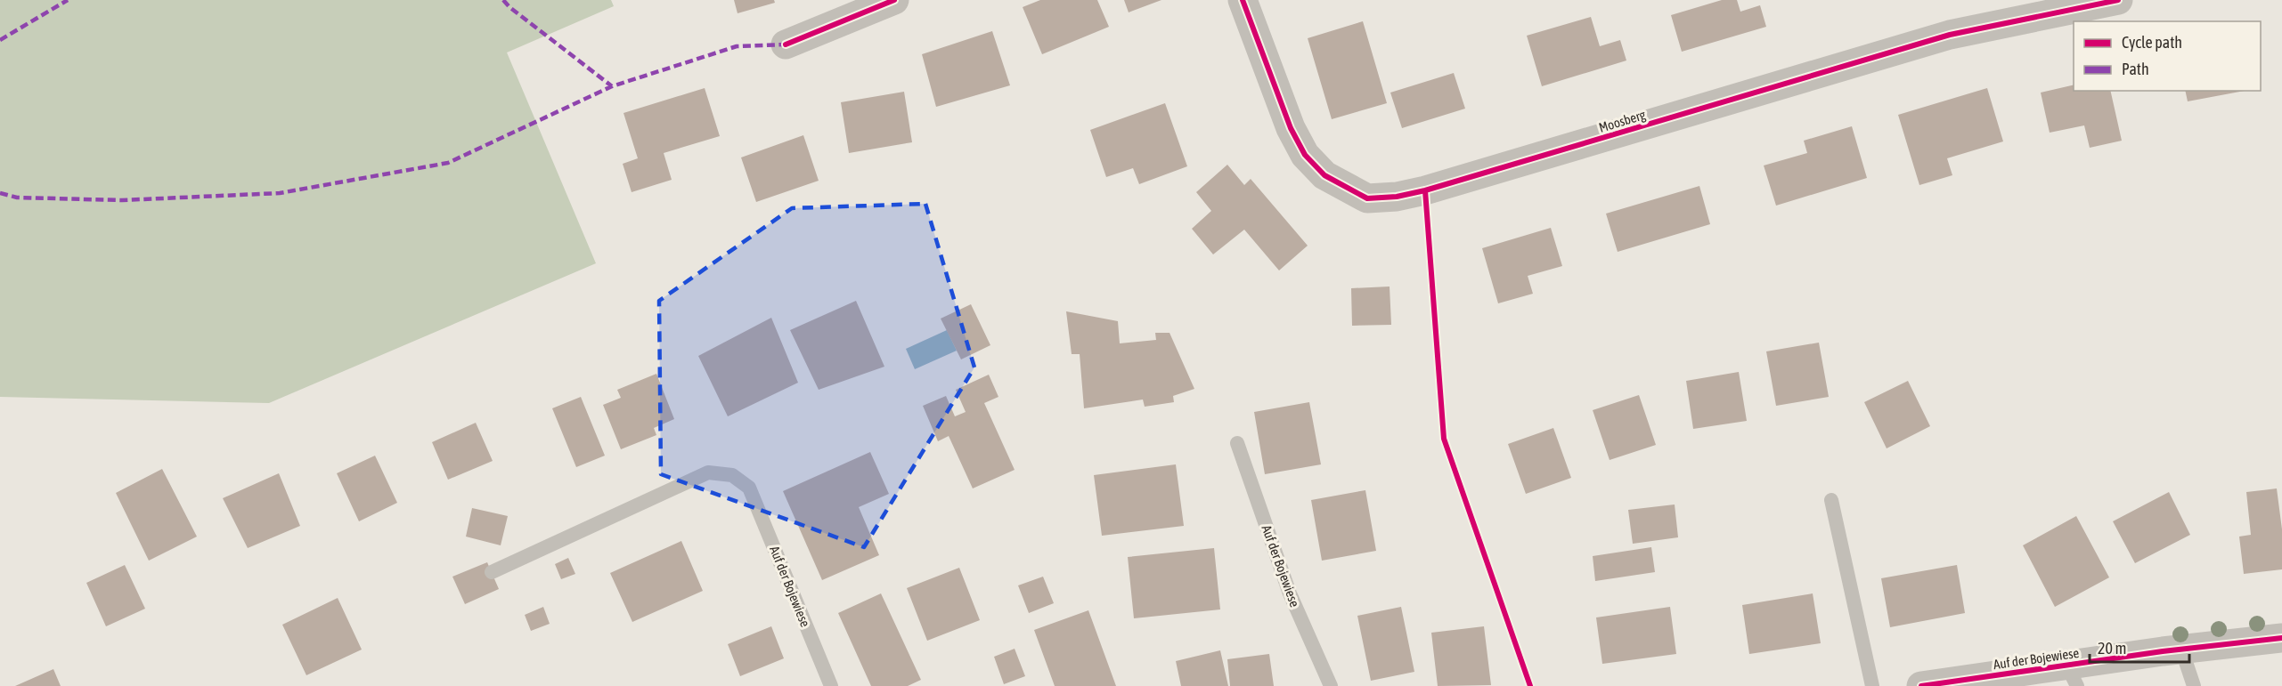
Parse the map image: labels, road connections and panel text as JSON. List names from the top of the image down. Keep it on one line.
{"streets":{"street":["Moosberg","Auf der Bojewiese"]},"legend":["Cycle path","Path"],"scale_bar":"20 m"}
